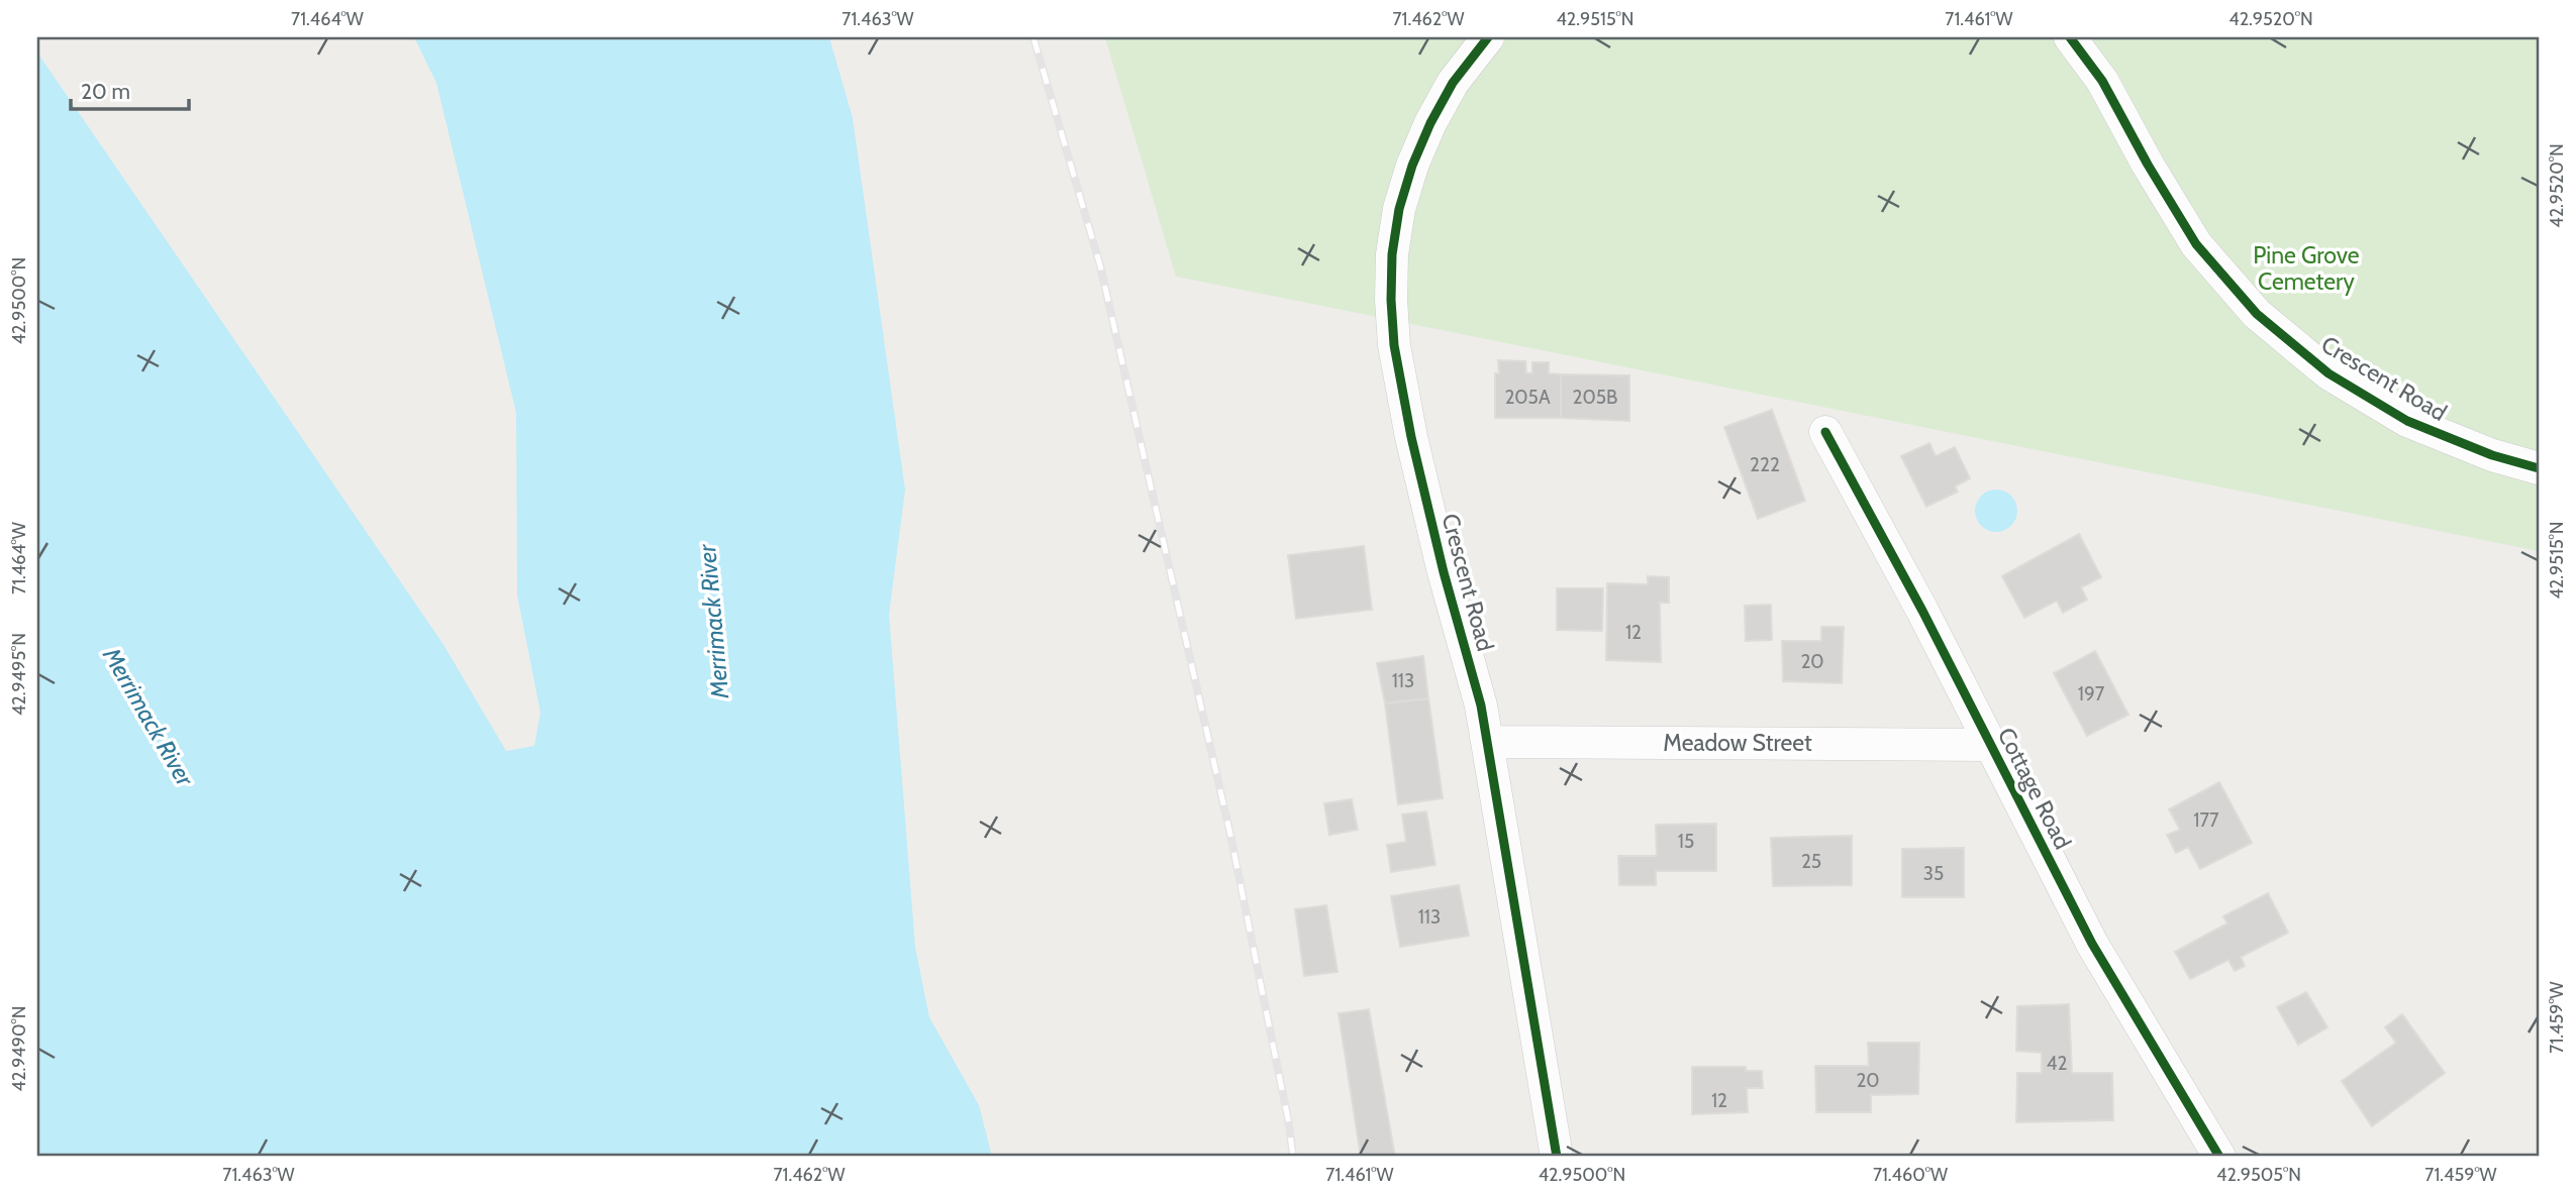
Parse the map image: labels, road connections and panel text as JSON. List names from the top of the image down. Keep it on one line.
{"streets":{"street":["Crescent Road","Meadow Street","Cottage Road"]},"crossings":[["Crescent Road","Meadow Street"],["Meadow Street","Cottage Road"]],"water":["Merrimack River"],"parks":["Pine Grove Cemetery"],"house_numbers":["205A","205B","222","12","20","113","197","177","15","25","35","113","42","20","12"],"scale_bar":"20 m","coordinates":["71.464°W","71.463°W","71.462°W","42.9515°N","71.461°W","42.9520°N","42.9500°N","42.9495°N","71.459°W","42.9490°N","71.460°W","42.9505°N"]}
